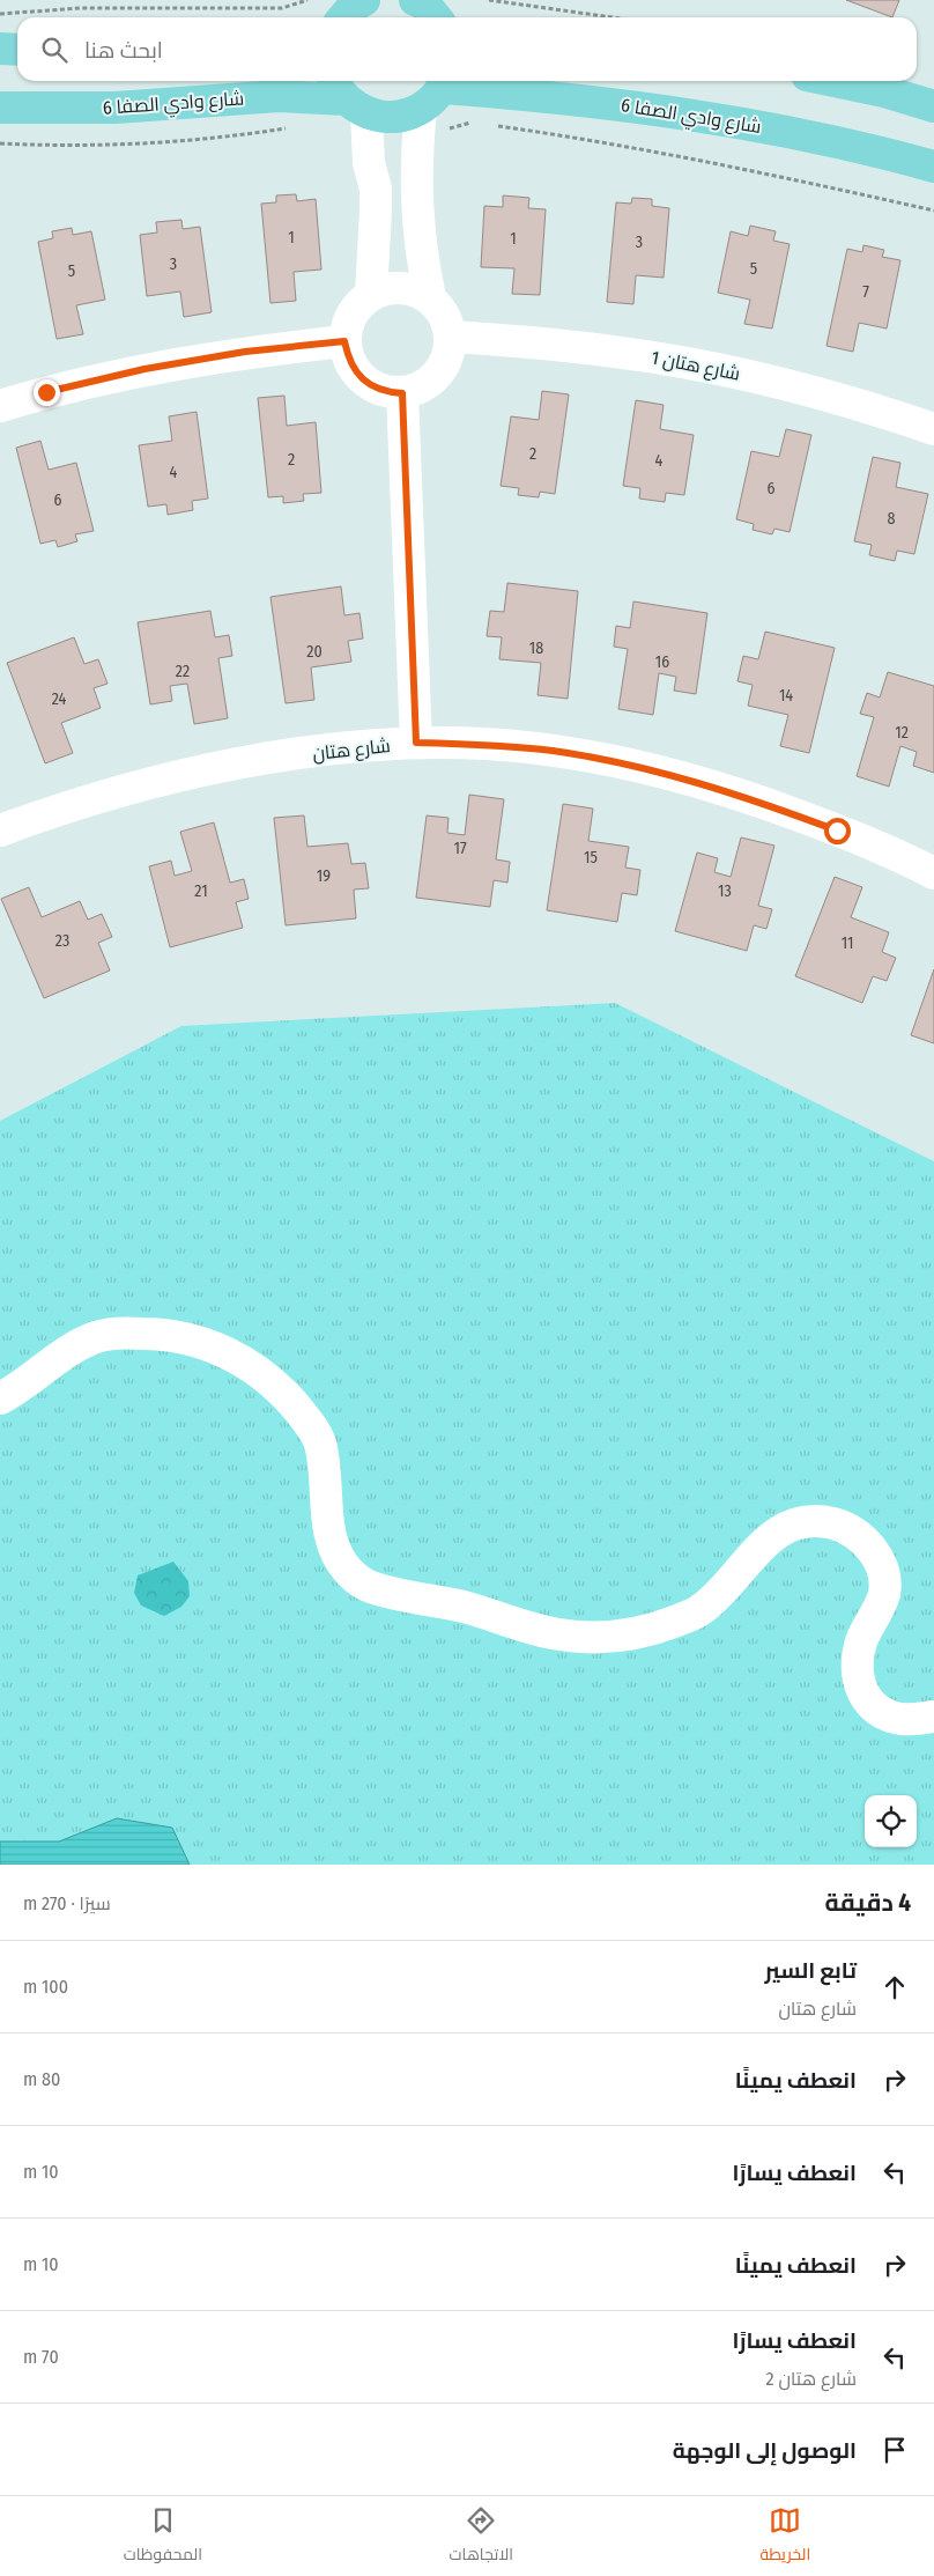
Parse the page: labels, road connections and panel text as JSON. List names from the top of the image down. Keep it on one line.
{"streets":{"main road":["شارع وادي الصفا 6"],"street":["شارع هتان 1","شارع هتان"]},"house_numbers":["1","1","3","3","5","5","7","2","2","4","4","6","6","8","18","20","16","22","14","24","12","17","15","19","21","13","23","11"],"page":{"search":"ابحث هنا","heading":["4 دقيقة","سيرًا · 270 m"],"list":[["تابع السير","شارع هتان","100 m"],["انعطف يمينًا","80 m"],["انعطف يسارًا","10 m"],["انعطف يمينًا","10 m"],["انعطف يسارًا","شارع هتان 2","70 m"],"الوصول إلى الوجهة"],"nav":["الخريطة","الاتجاهات","المحفوظات"]}}
